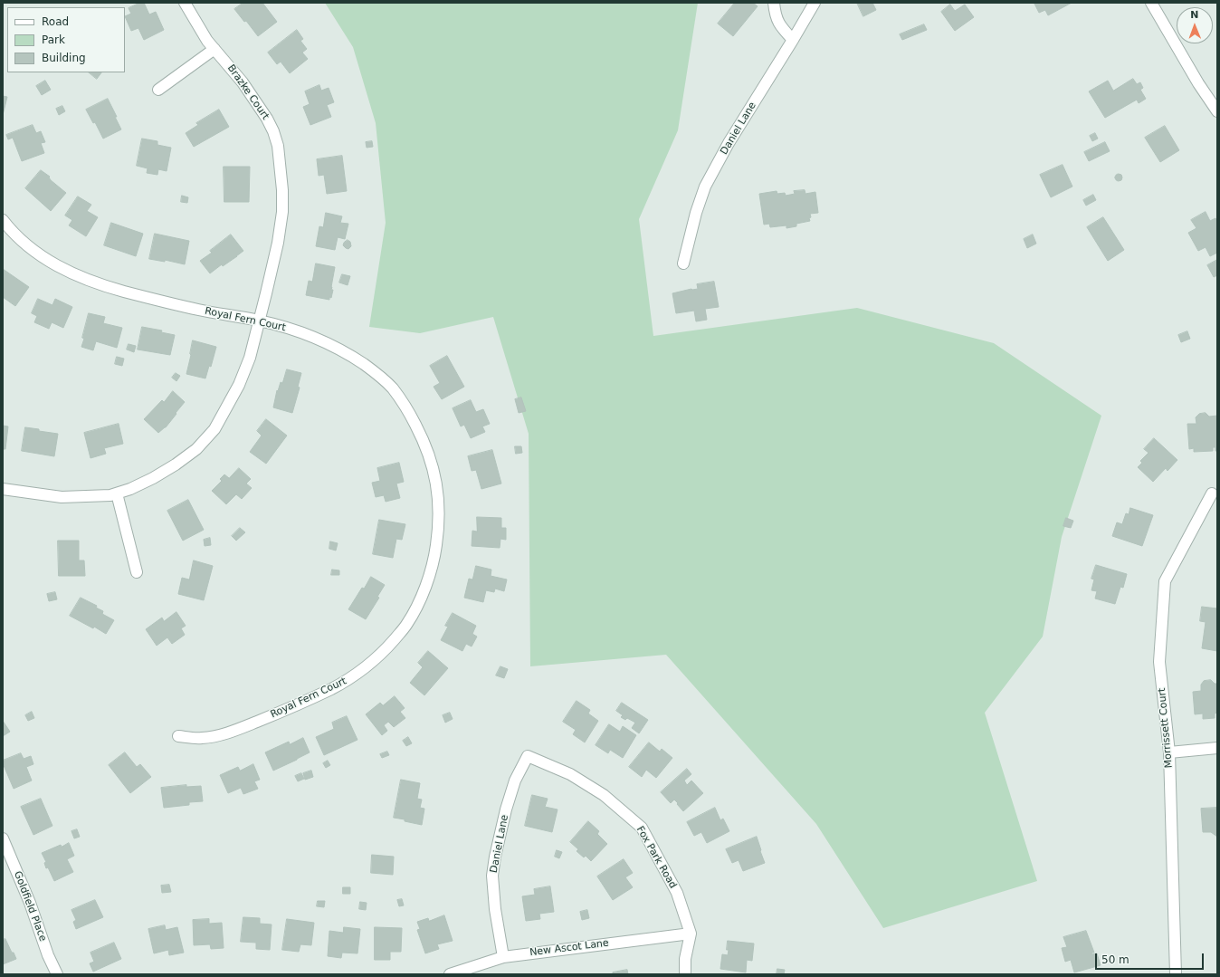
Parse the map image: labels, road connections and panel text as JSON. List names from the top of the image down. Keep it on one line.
{"streets":{"street":["Brazke Court","Daniel Lane","Royal Fern Court","Morrissett Court","Fox Park Road","Goldfield Place","New Ascot Lane"]},"crossings":[["Brazke Court","Royal Fern Court"],["Daniel Lane","Fox Park Road"],["Daniel Lane","New Ascot Lane"],["Fox Park Road","New Ascot Lane"]],"legend":["Road","Park","Building"],"scale_bar":"50 m","north":"top"}
